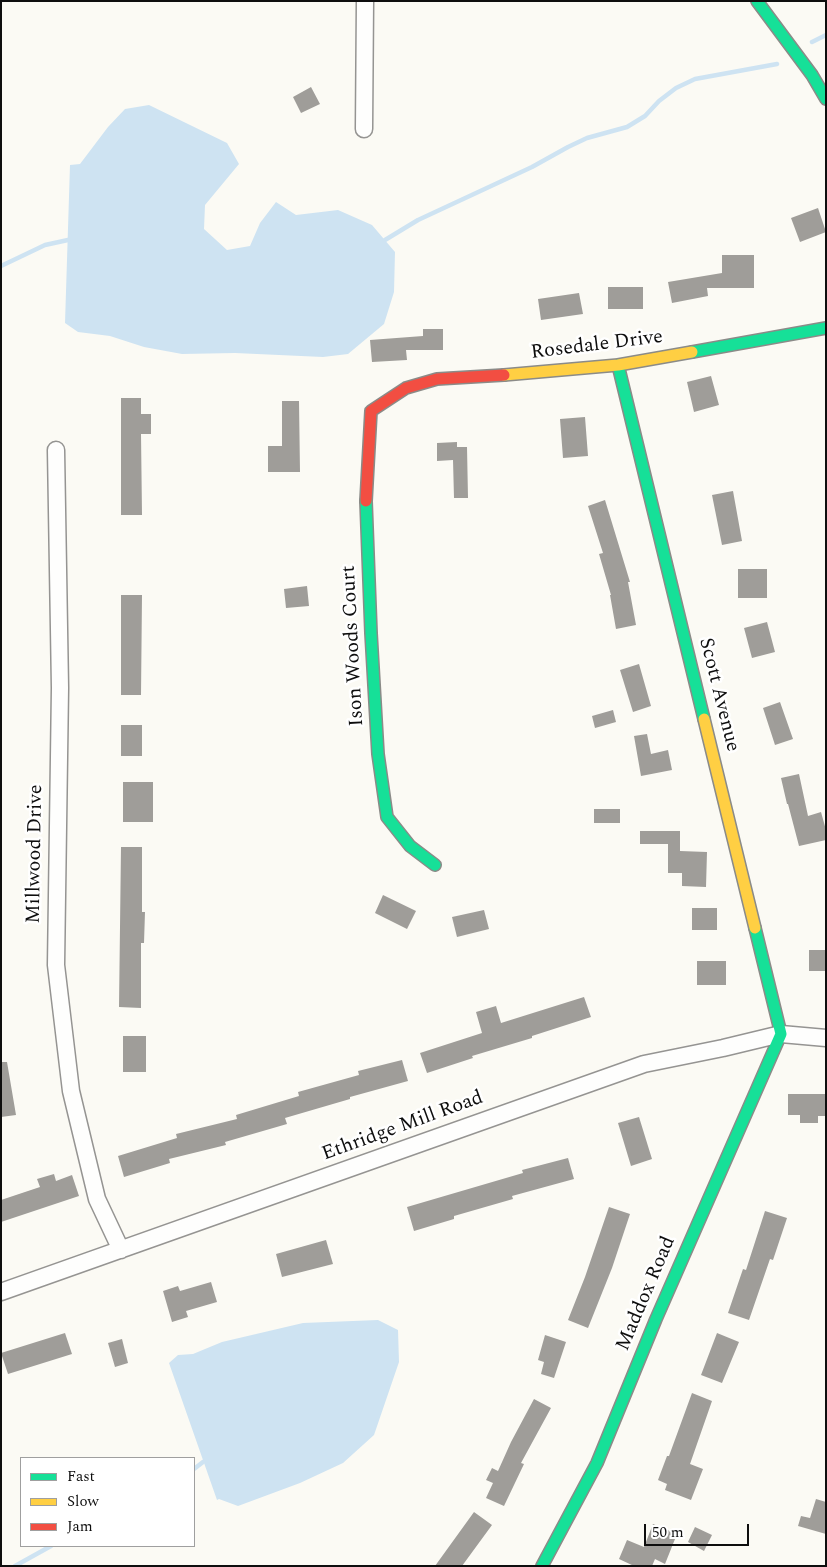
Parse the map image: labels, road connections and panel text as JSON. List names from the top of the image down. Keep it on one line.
{"streets":{"street":["Rosedale Drive","Ison Woods Court","Scott Avenue","Millwood Drive","Ethridge Mill Road","Maddox Road"]},"crossings":[["Rosedale Drive","Ison Woods Court"],["Rosedale Drive","Scott Avenue"],["Scott Avenue","Ethridge Mill Road"],["Scott Avenue","Maddox Road"],["Millwood Drive","Ethridge Mill Road"],["Ethridge Mill Road","Maddox Road"]],"legend":["Fast","Slow","Jam"],"scale_bar":"50 m"}
